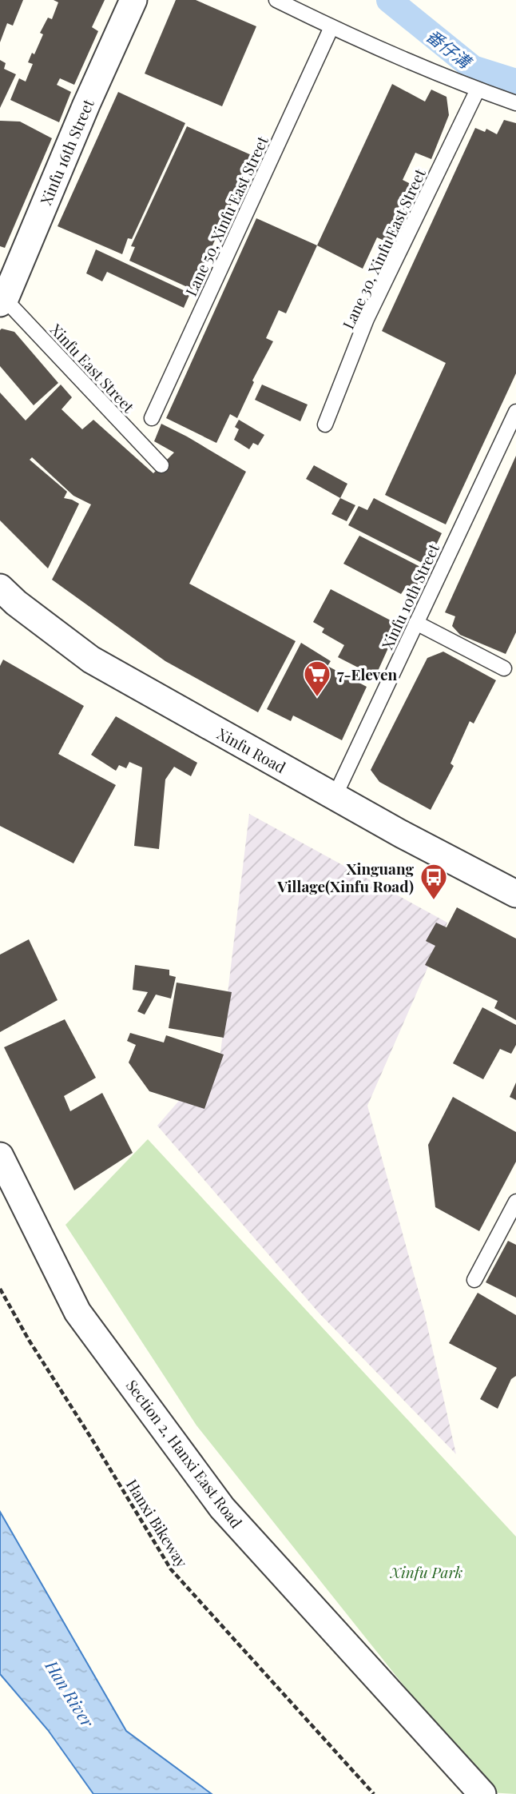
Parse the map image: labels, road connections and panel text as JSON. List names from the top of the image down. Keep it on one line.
{"streets":{"street":["Xinfu 16th Street","Xinfu Road","Section 2, Hanxi East Road"],"lane":["Lane 50, Xinfu East Street","Lane 30, Xinfu East Street","Xinfu East Street","Xinfu 10th Street"],"path":["Hanxi Bikeway"]},"crossings":[["Xinfu 16th Street","Xinfu East Street"],["Xinfu 10th Street","Xinfu Road"]],"water":["番仔溝","Han River"],"parks":["Xinfu Park"],"places":{"supermarket":["7-Eleven"],"bus stop":["Xinguang Village(Xinfu Road)"]}}
